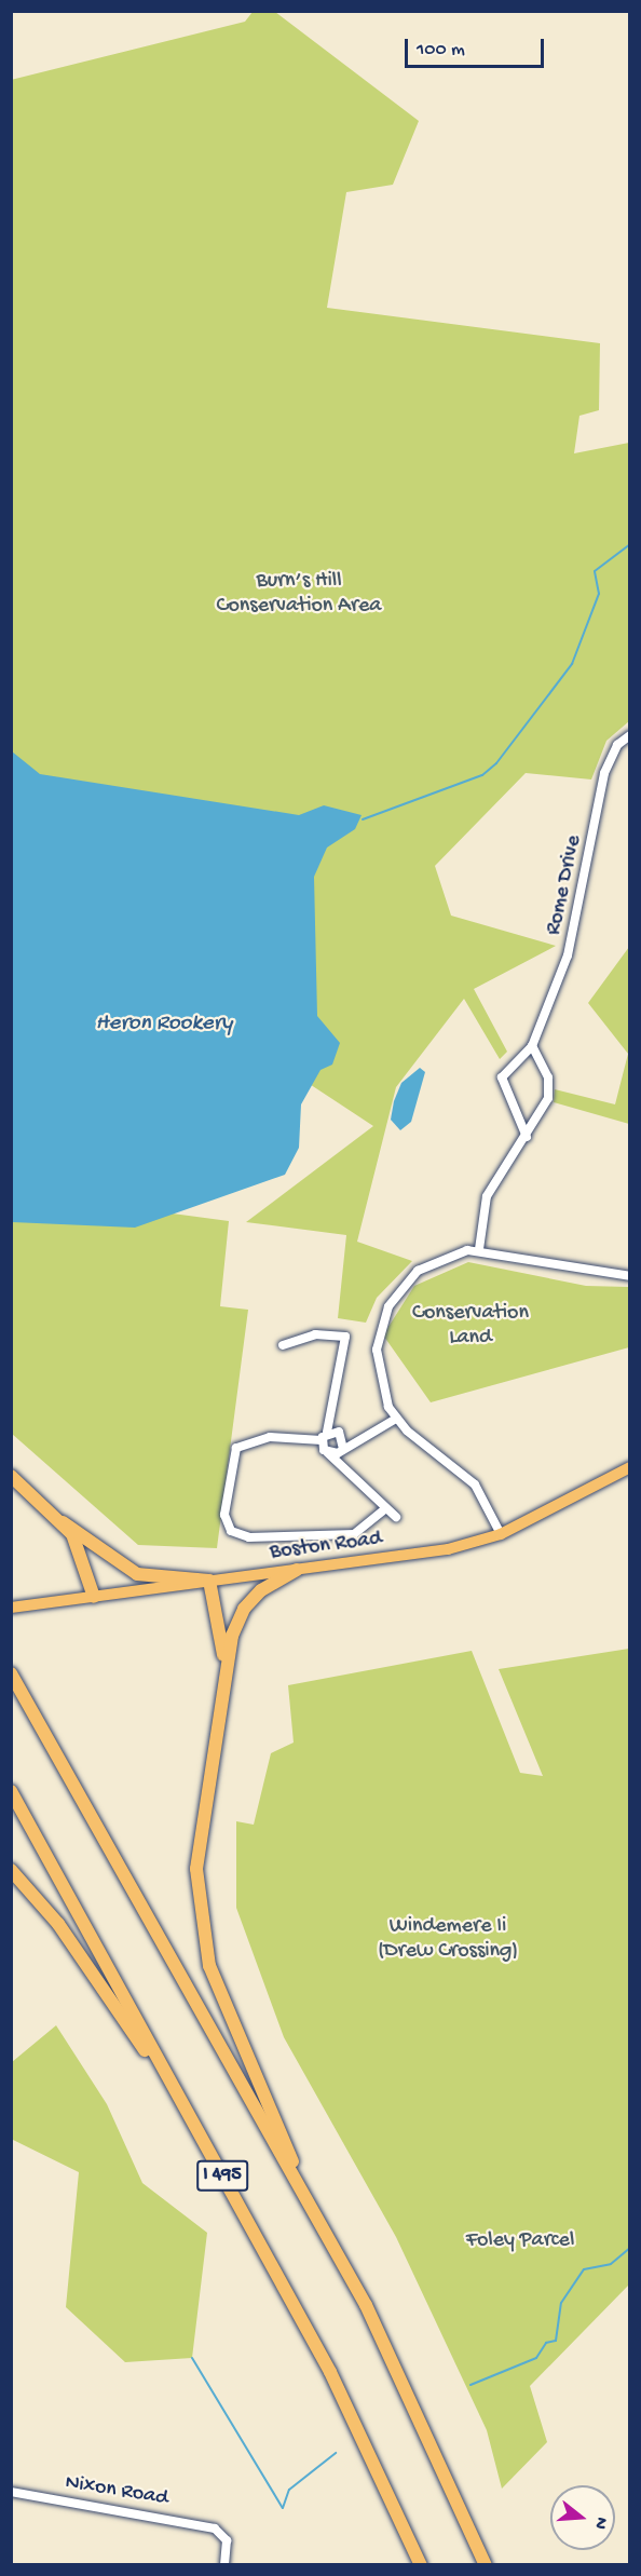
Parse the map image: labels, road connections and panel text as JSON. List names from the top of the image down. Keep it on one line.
{"streets":{"highway":["I 495"],"main road":["Boston Road"],"street":["Rome Drive","Nixon Road"]},"water":["Heron Rookery"],"parks":["Burn’s Hill Conservation Area","Conservation Land","Windemere Ii (Drew Crossing)","Foley Parcel"],"scale_bar":"100 m","north":"right"}
